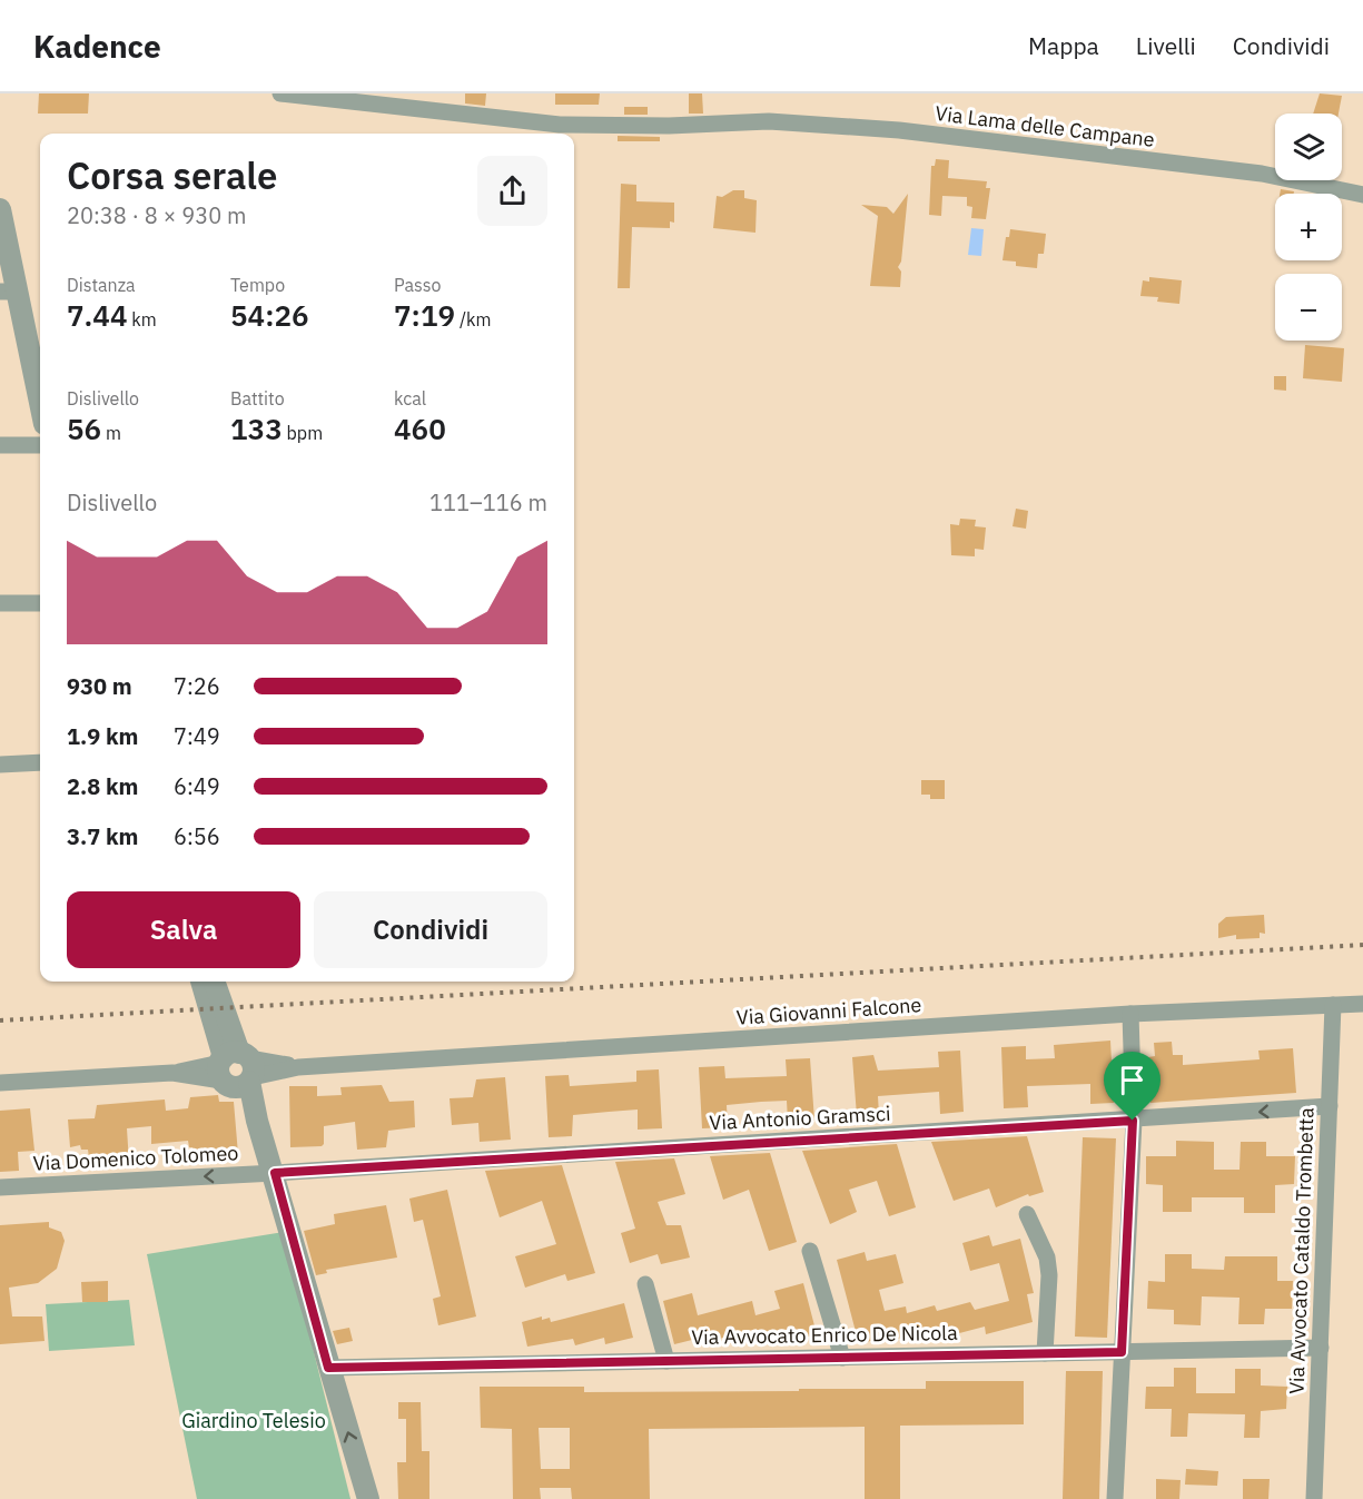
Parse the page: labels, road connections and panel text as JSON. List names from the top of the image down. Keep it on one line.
{"streets":{"street":["Via Lama delle Campane","Via Giovanni Falcone","Via Antonio Gramsci","Via Domenico Tolomeo","Via Avvocato Cataldo Trombetta","Via Avvocato Enrico De Nicola"]},"crossings":[["Via Giovanni Falcone","Via Avvocato Cataldo Trombetta"],["Via Antonio Gramsci","Via Domenico Tolomeo"],["Via Antonio Gramsci","Via Avvocato Cataldo Trombetta"],["Via Avvocato Cataldo Trombetta","Via Avvocato Enrico De Nicola"]],"parks":["Giardino Telesio"],"page":{"header":"Kadence","nav":["Mappa","Livelli","Condividi"],"map_buttons":["+","−"],"heading":["Corsa serale","20:38 · 8 × 930 m"],"stats":[["Distanza","7.44 km"],["Tempo","54:26"],["Passo","7:19 /km"],["Dislivello","56 m"],["Battito","133 bpm"],["kcal","460"]],"chart":["Dislivello","111–116 m"],"list":[{"name":"930 m","note":"7:26"},{"name":"1.9 km","note":"7:49"},{"name":"2.8 km","note":"6:49"},{"name":"3.7 km","note":"6:56"}],"buttons":["Salva","Condividi"]}}
